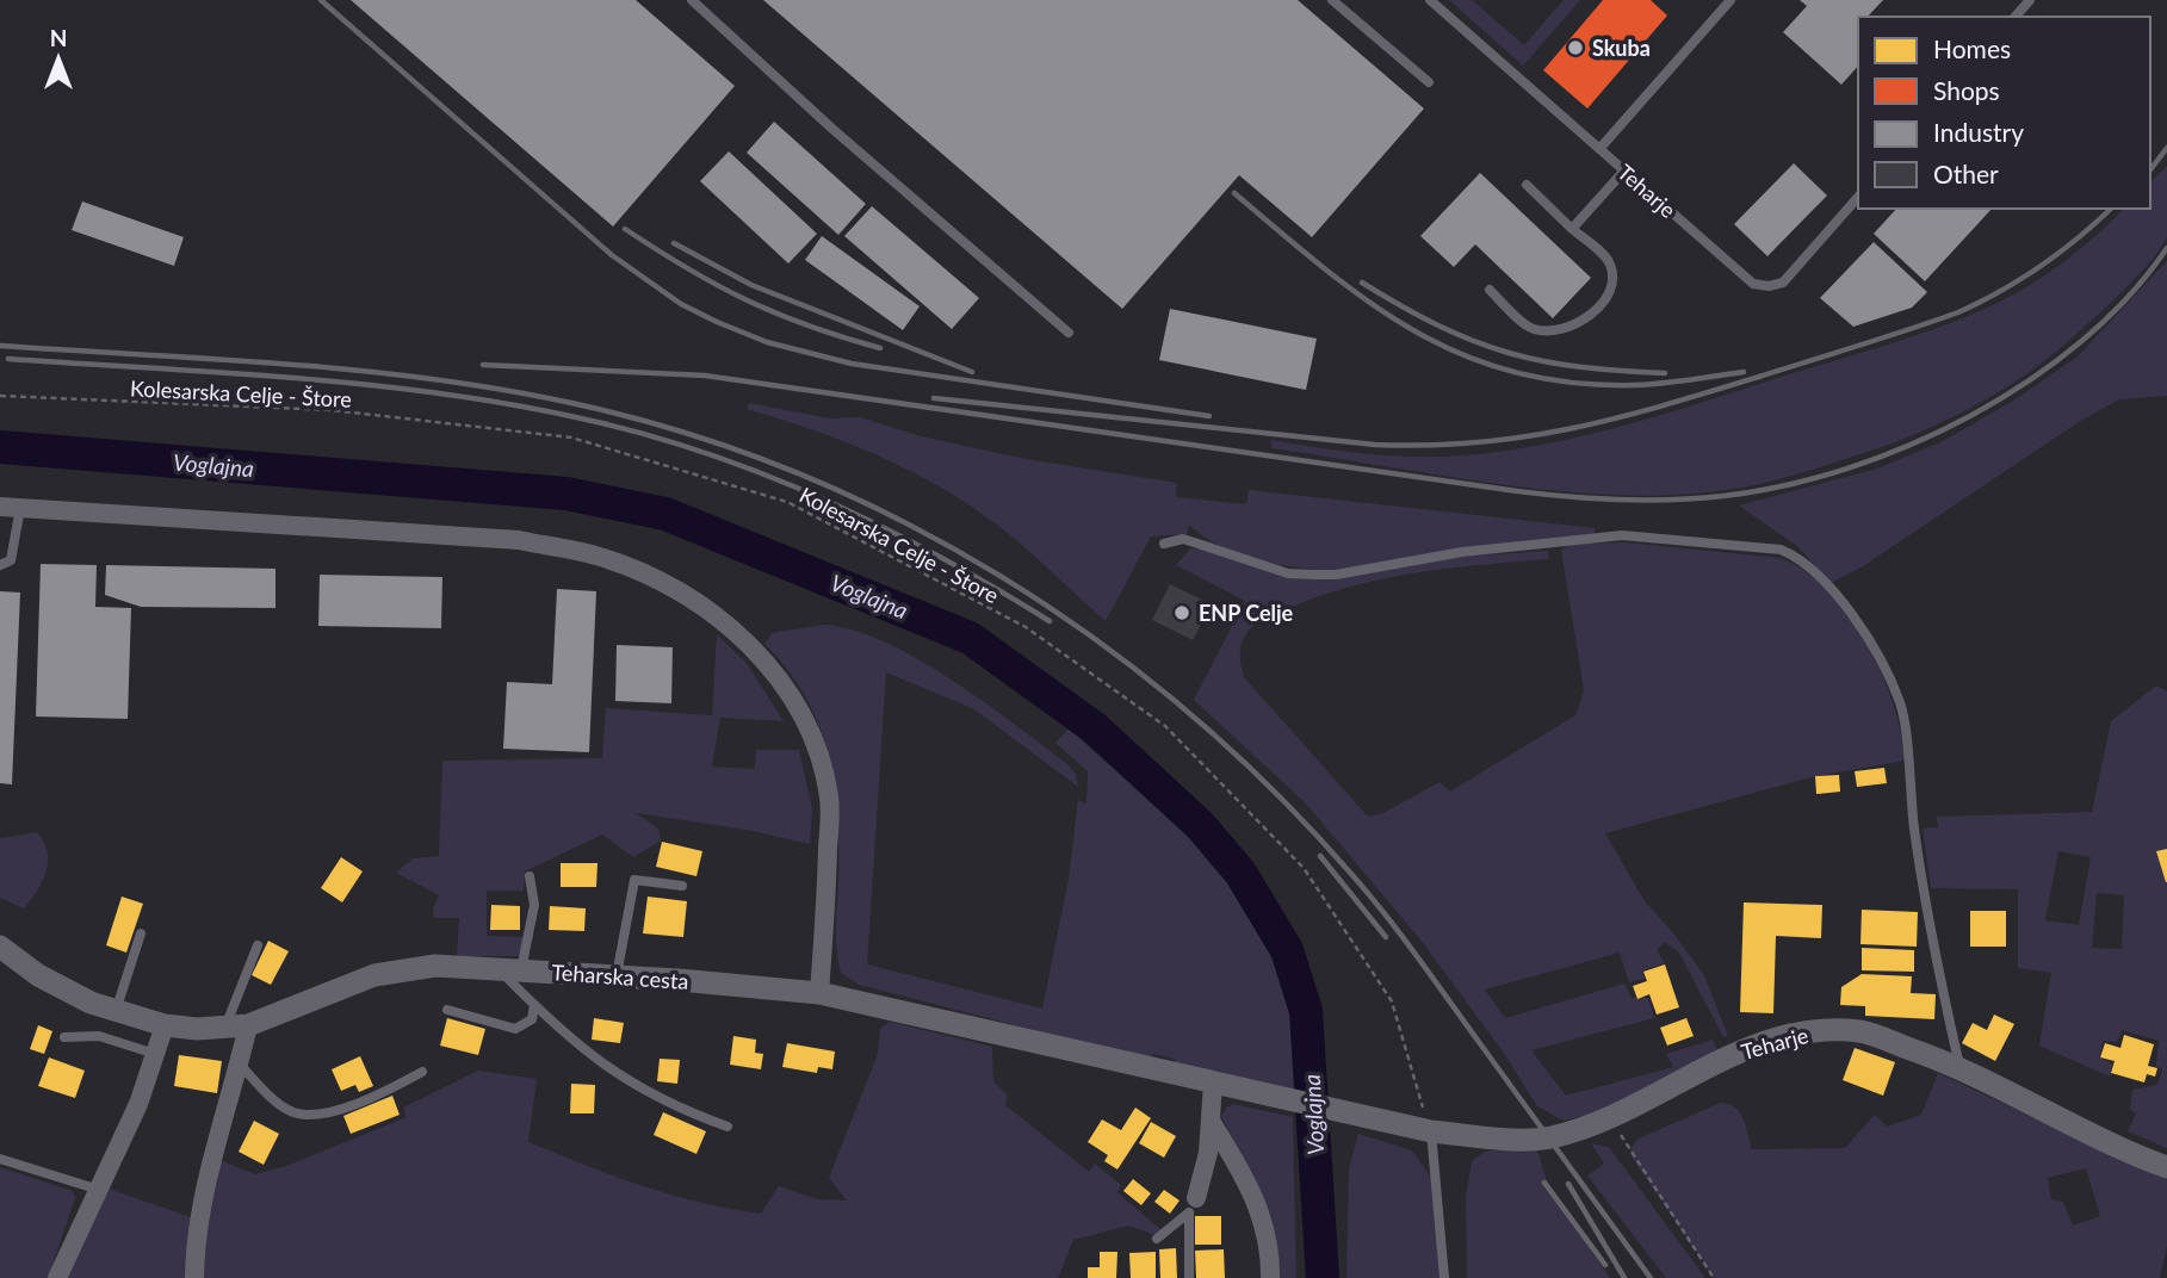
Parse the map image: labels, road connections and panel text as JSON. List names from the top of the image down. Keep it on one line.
{"streets":{"street":["Teharje","Teharska cesta"],"path":["Kolesarska Celje - Štore"]},"crossings":[["Teharje","Kolesarska Celje - Štore"],["Teharje","Teharska cesta"]],"water":["Voglajna"],"places":["Skuba","ENP Celje"],"legend":["Homes","Shops","Industry","Other"],"north":"top"}
